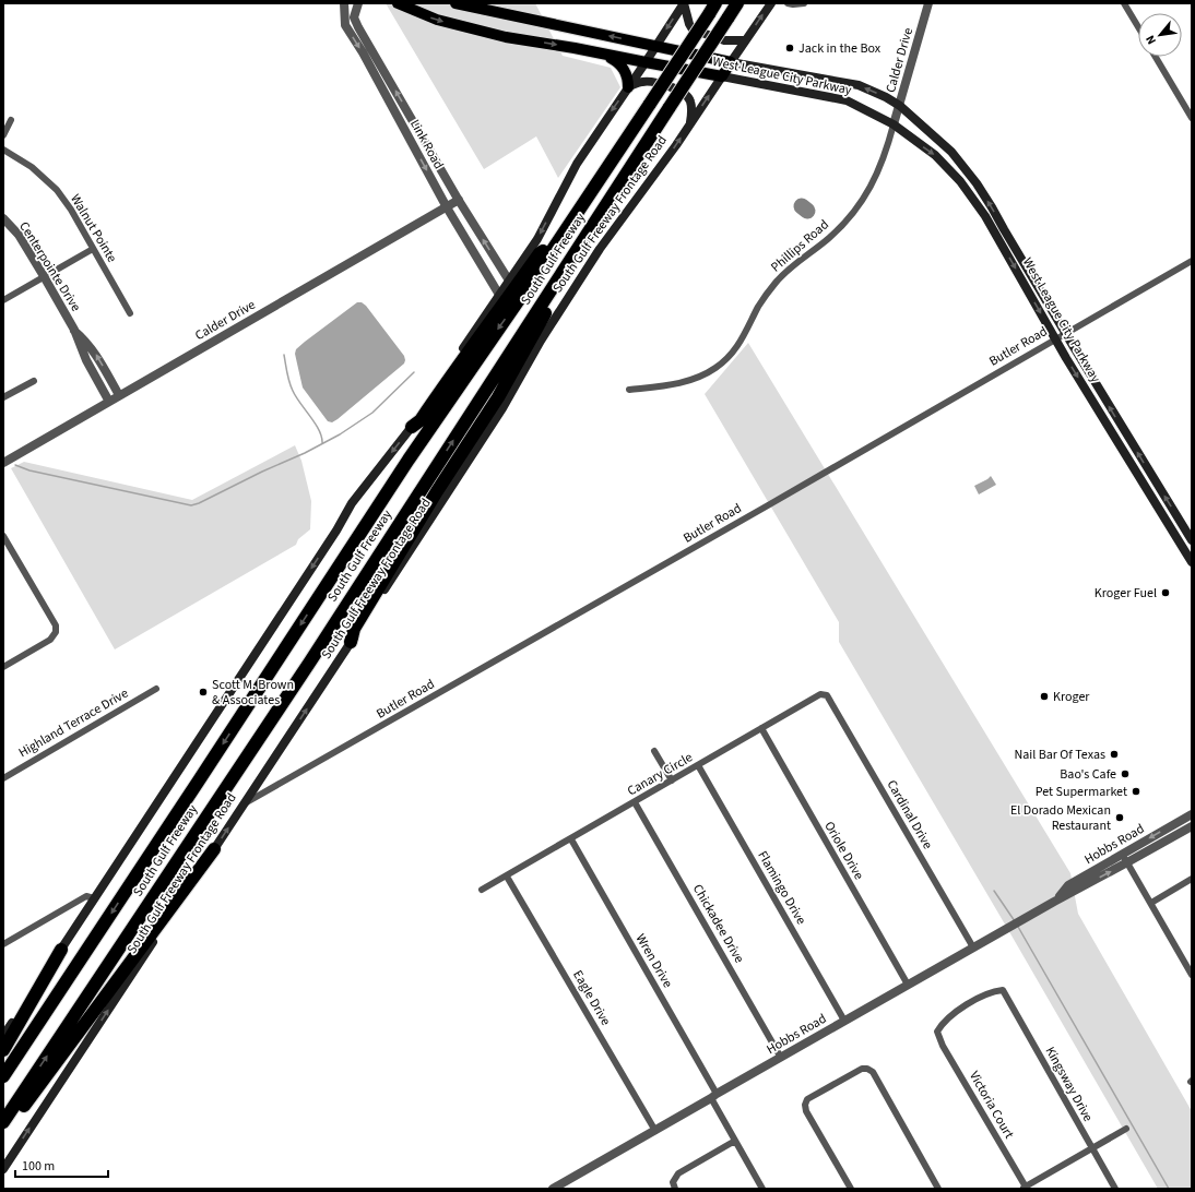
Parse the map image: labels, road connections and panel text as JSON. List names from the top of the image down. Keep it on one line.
{"streets":{"highway":["South Gulf Freeway"],"main road":["West League City Parkway","South Gulf Freeway Frontage Road"],"street":["Calder Drive","Link Road","Walnut Pointe","Phillips Road","Centerpointe Drive","Butler Road","Highland Terrace Drive","Canary Circle","Cardinal Drive","Hobbs Road","Oriole Drive","Flamingo Drive","Chickadee Drive","Wren Drive","Eagle Drive","Kingsway Drive","Victoria Court"]},"crossings":[["Calder Drive","West League City Parkway"],["Calder Drive","Link Road"],["Calder Drive","Phillips Road"],["Calder Drive","Centerpointe Drive"],["West League City Parkway","South Gulf Freeway Frontage Road"],["West League City Parkway","Phillips Road"],["West League City Parkway","Butler Road"],["South Gulf Freeway Frontage Road","Butler Road"],["Canary Circle","Cardinal Drive"],["Canary Circle","Oriole Drive"],["Canary Circle","Flamingo Drive"],["Canary Circle","Chickadee Drive"],["Canary Circle","Wren Drive"],["Canary Circle","Eagle Drive"],["Cardinal Drive","Hobbs Road"],["Hobbs Road","Oriole Drive"],["Hobbs Road","Flamingo Drive"],["Hobbs Road","Chickadee Drive"],["Hobbs Road","Wren Drive"],["Hobbs Road","Eagle Drive"],["Kingsway Drive","Victoria Court"]],"places":["Jack in the Box","Kroger Fuel","Scott M. Brown & Associates","Kroger","Nail Bar Of Texas","Bao's Cafe","Pet Supermarket","El Dorado Mexican Restaurant"],"scale_bar":"100 m","north":"bottom left"}
